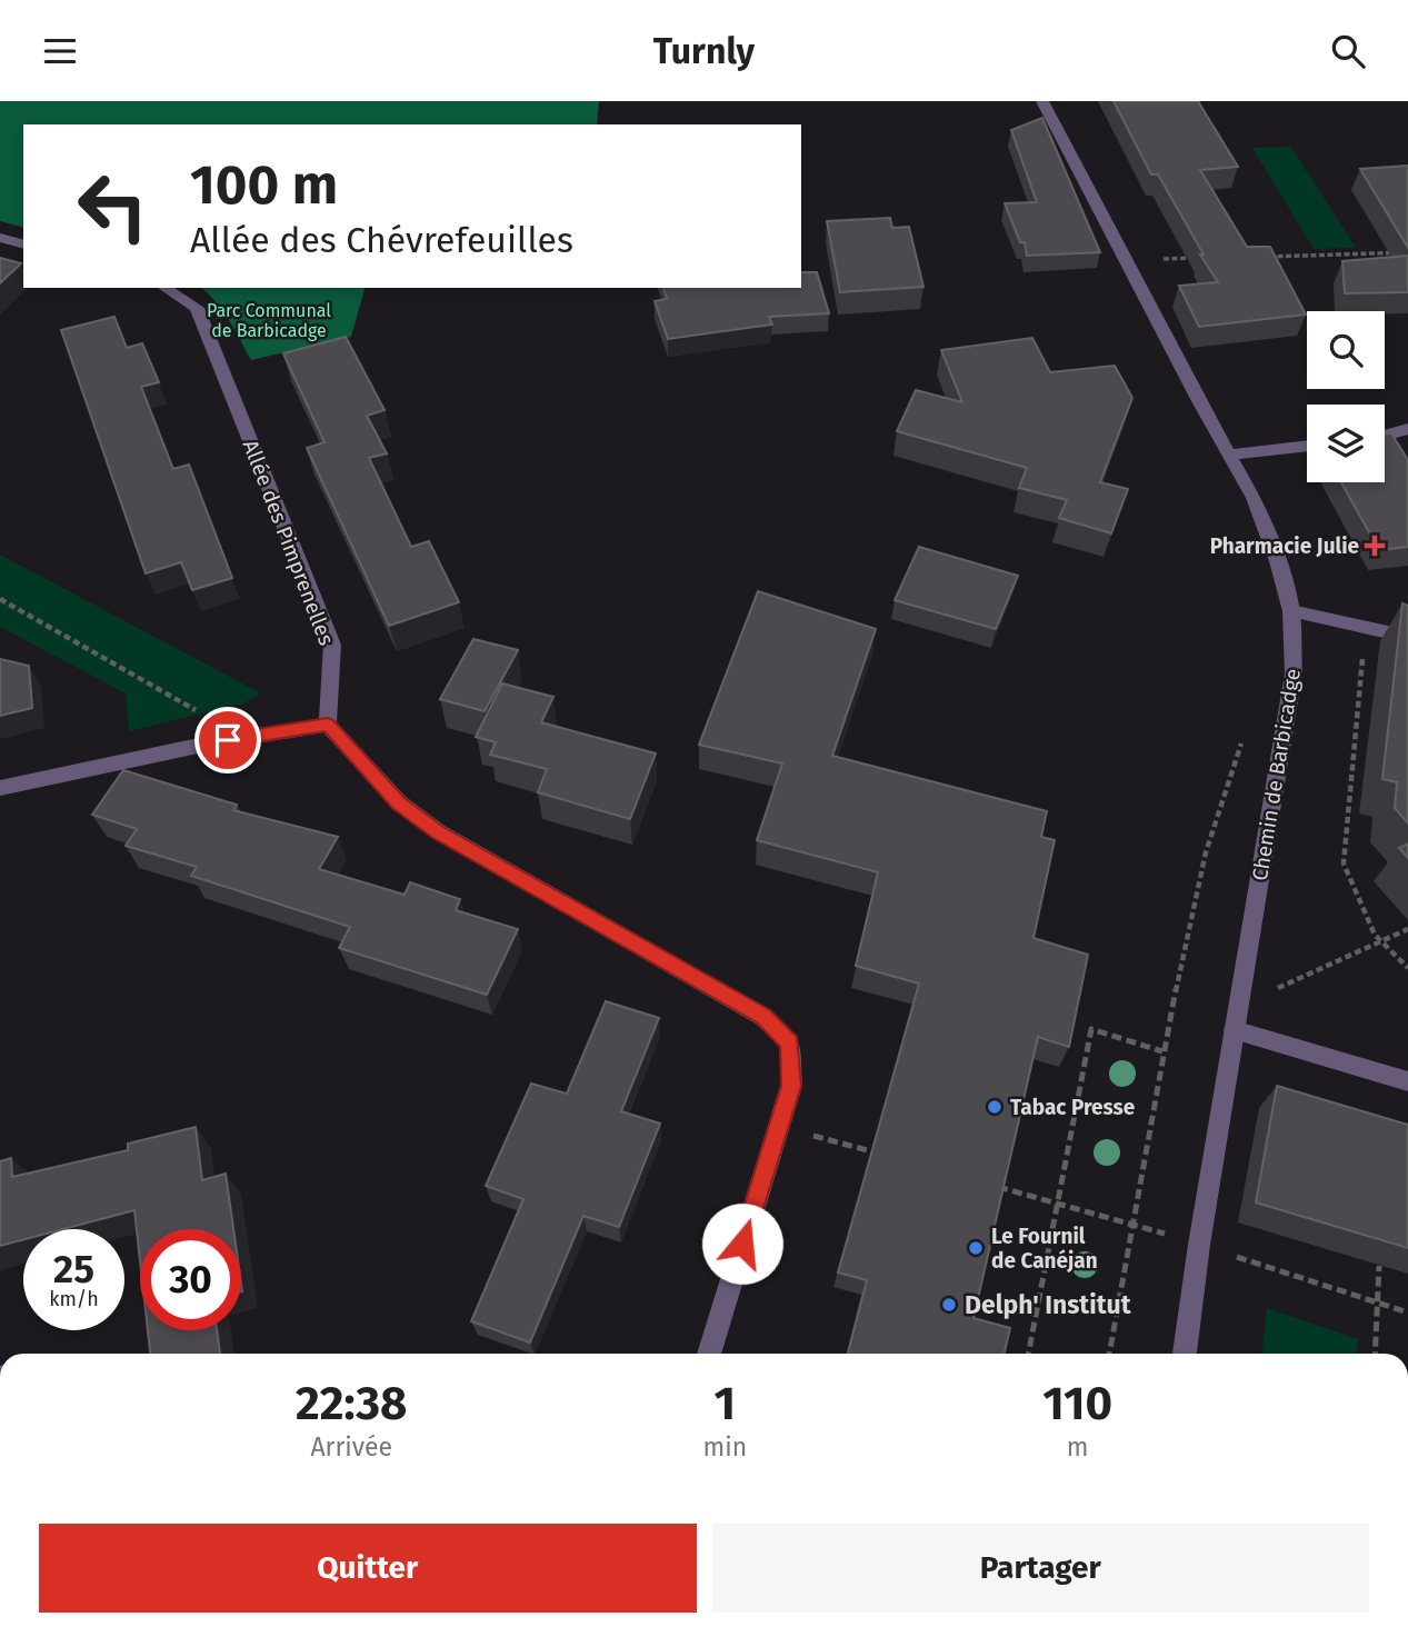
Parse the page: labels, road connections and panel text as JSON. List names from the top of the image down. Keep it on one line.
{"streets":{"street":["Allée des Pimprenelles","Chemin de Barbicadge"]},"parks":["Parc Communal de Barbicadge"],"places":{"health":["Pharmacie Julie"],"other":["Tabac Presse","Le Fournil de Canéjan","Delph' Institut"]},"page":{"header":"Turnly","turn":["100 m","Allée des Chévrefeuilles"],"speed":"25 km/h","limit":"30","eta":["22:38","Arrivée","1","min","110","m"],"buttons":["Quitter","Partager"]}}
